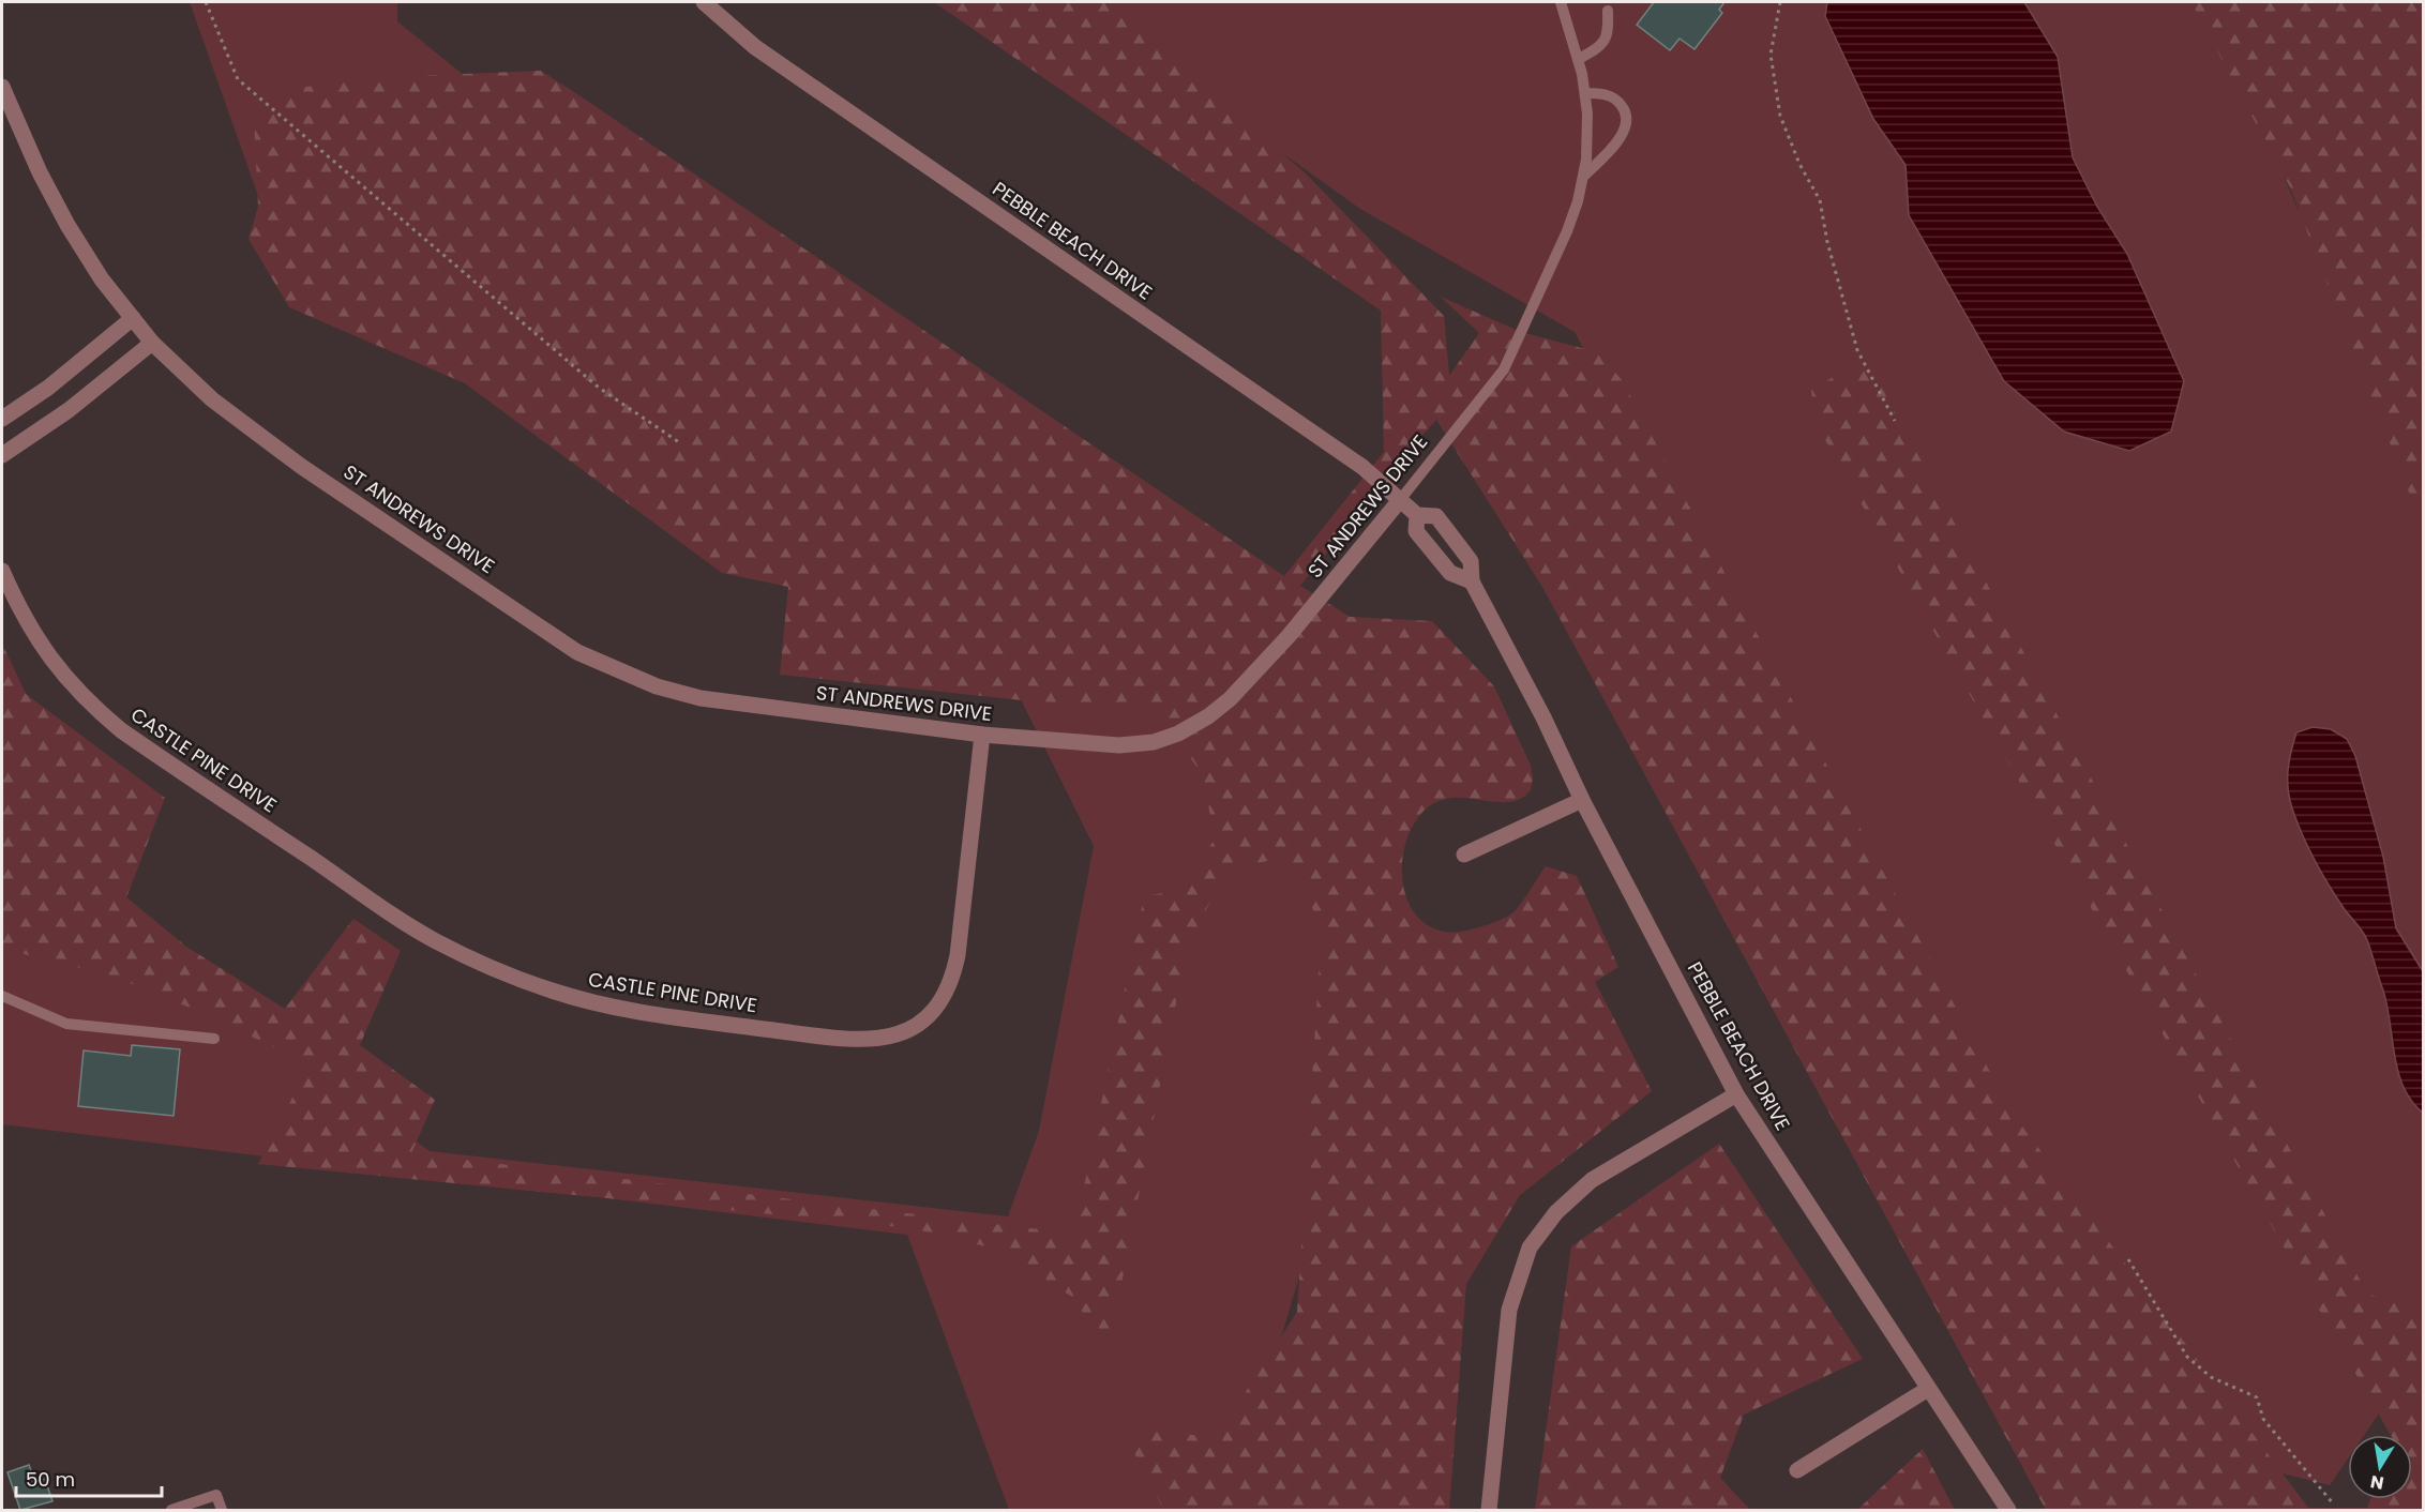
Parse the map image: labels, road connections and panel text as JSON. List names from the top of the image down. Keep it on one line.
{"streets":{"street":["PEBBLE BEACH DRIVE","ST ANDREWS DRIVE","CASTLE PINE DRIVE"]},"crossings":[["PEBBLE BEACH DRIVE","ST ANDREWS DRIVE"],["ST ANDREWS DRIVE","CASTLE PINE DRIVE"]],"scale_bar":"50 m","north":"bottom"}
